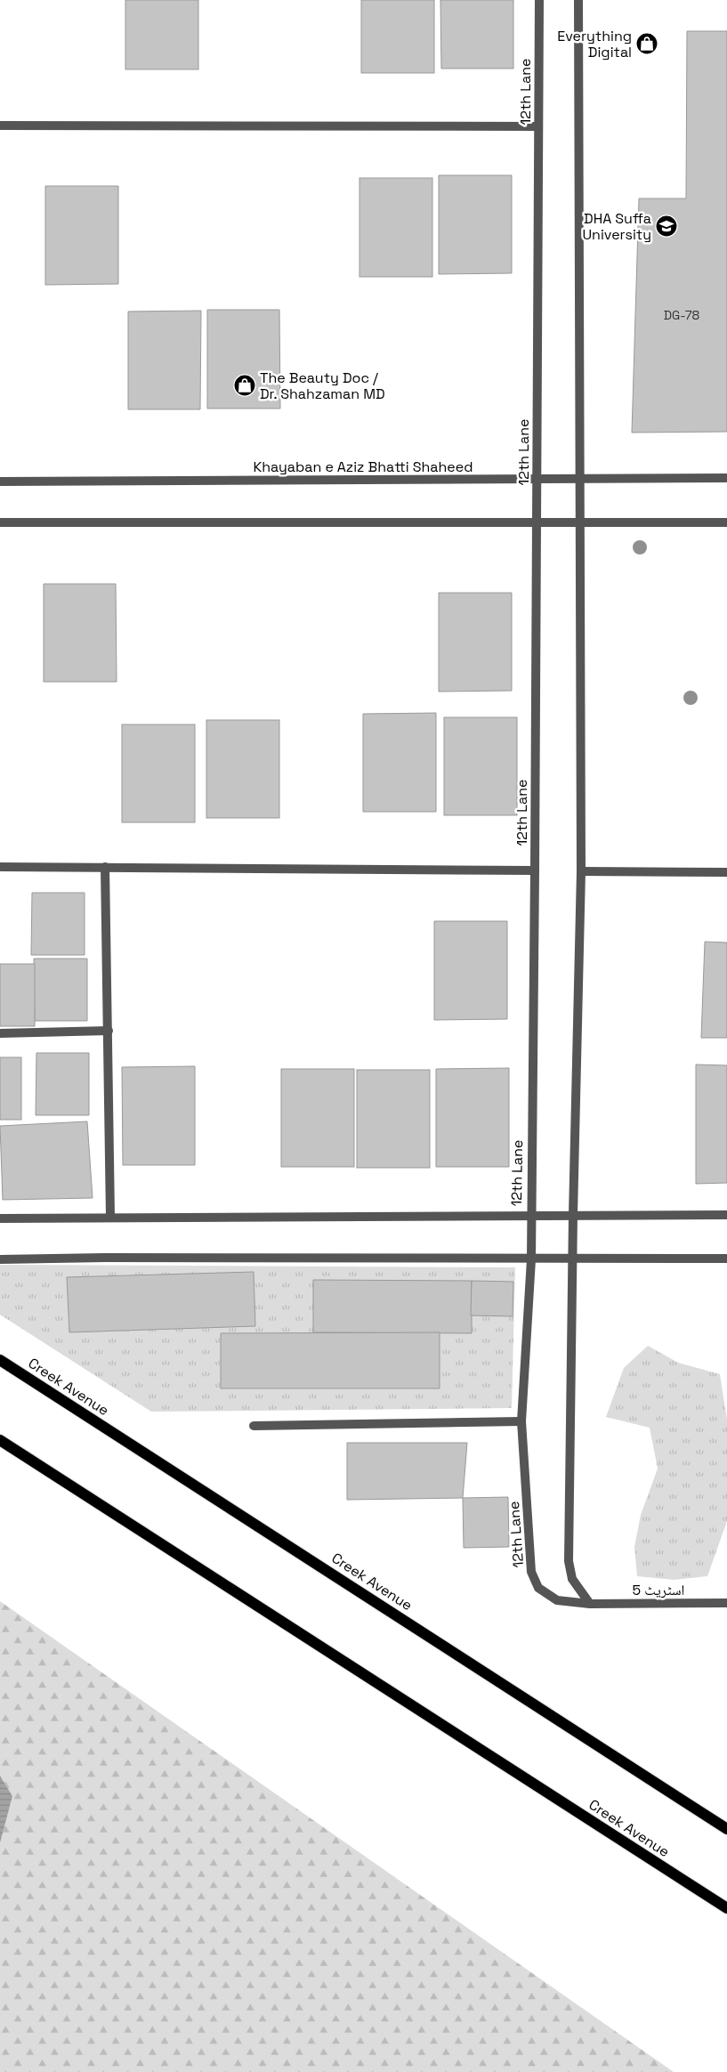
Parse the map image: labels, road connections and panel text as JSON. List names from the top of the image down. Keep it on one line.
{"streets":{"main road":["Creek Avenue"],"street":["12th Lane","Khayaban e Aziz Bhatti Shaheed","اسٹریٹ 5"]},"crossings":[["12th Lane","Khayaban e Aziz Bhatti Shaheed"],["12th Lane","اسٹریٹ 5"]],"places":{"shop":["Everything Digital","The Beauty Doc / Dr. Shahzaman MD"],"school or university":["DHA Suffa University"]},"house_numbers":["DG-78"]}
